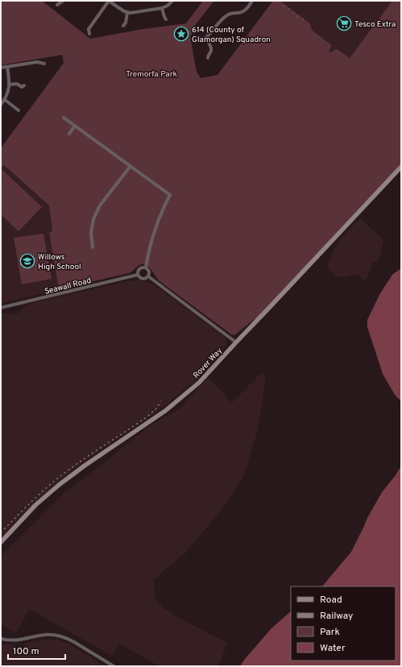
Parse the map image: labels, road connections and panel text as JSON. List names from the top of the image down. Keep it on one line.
{"streets":{"street":["Seawall Road","Rover Way"]},"parks":["Tremorfa Park"],"places":{"supermarket":["Tesco Extra"],"place":["614 (County of Glamorgan) Squadron"],"school or university":["Willows High School"]},"legend":["Road","Railway","Park","Water"],"scale_bar":"100 m"}
